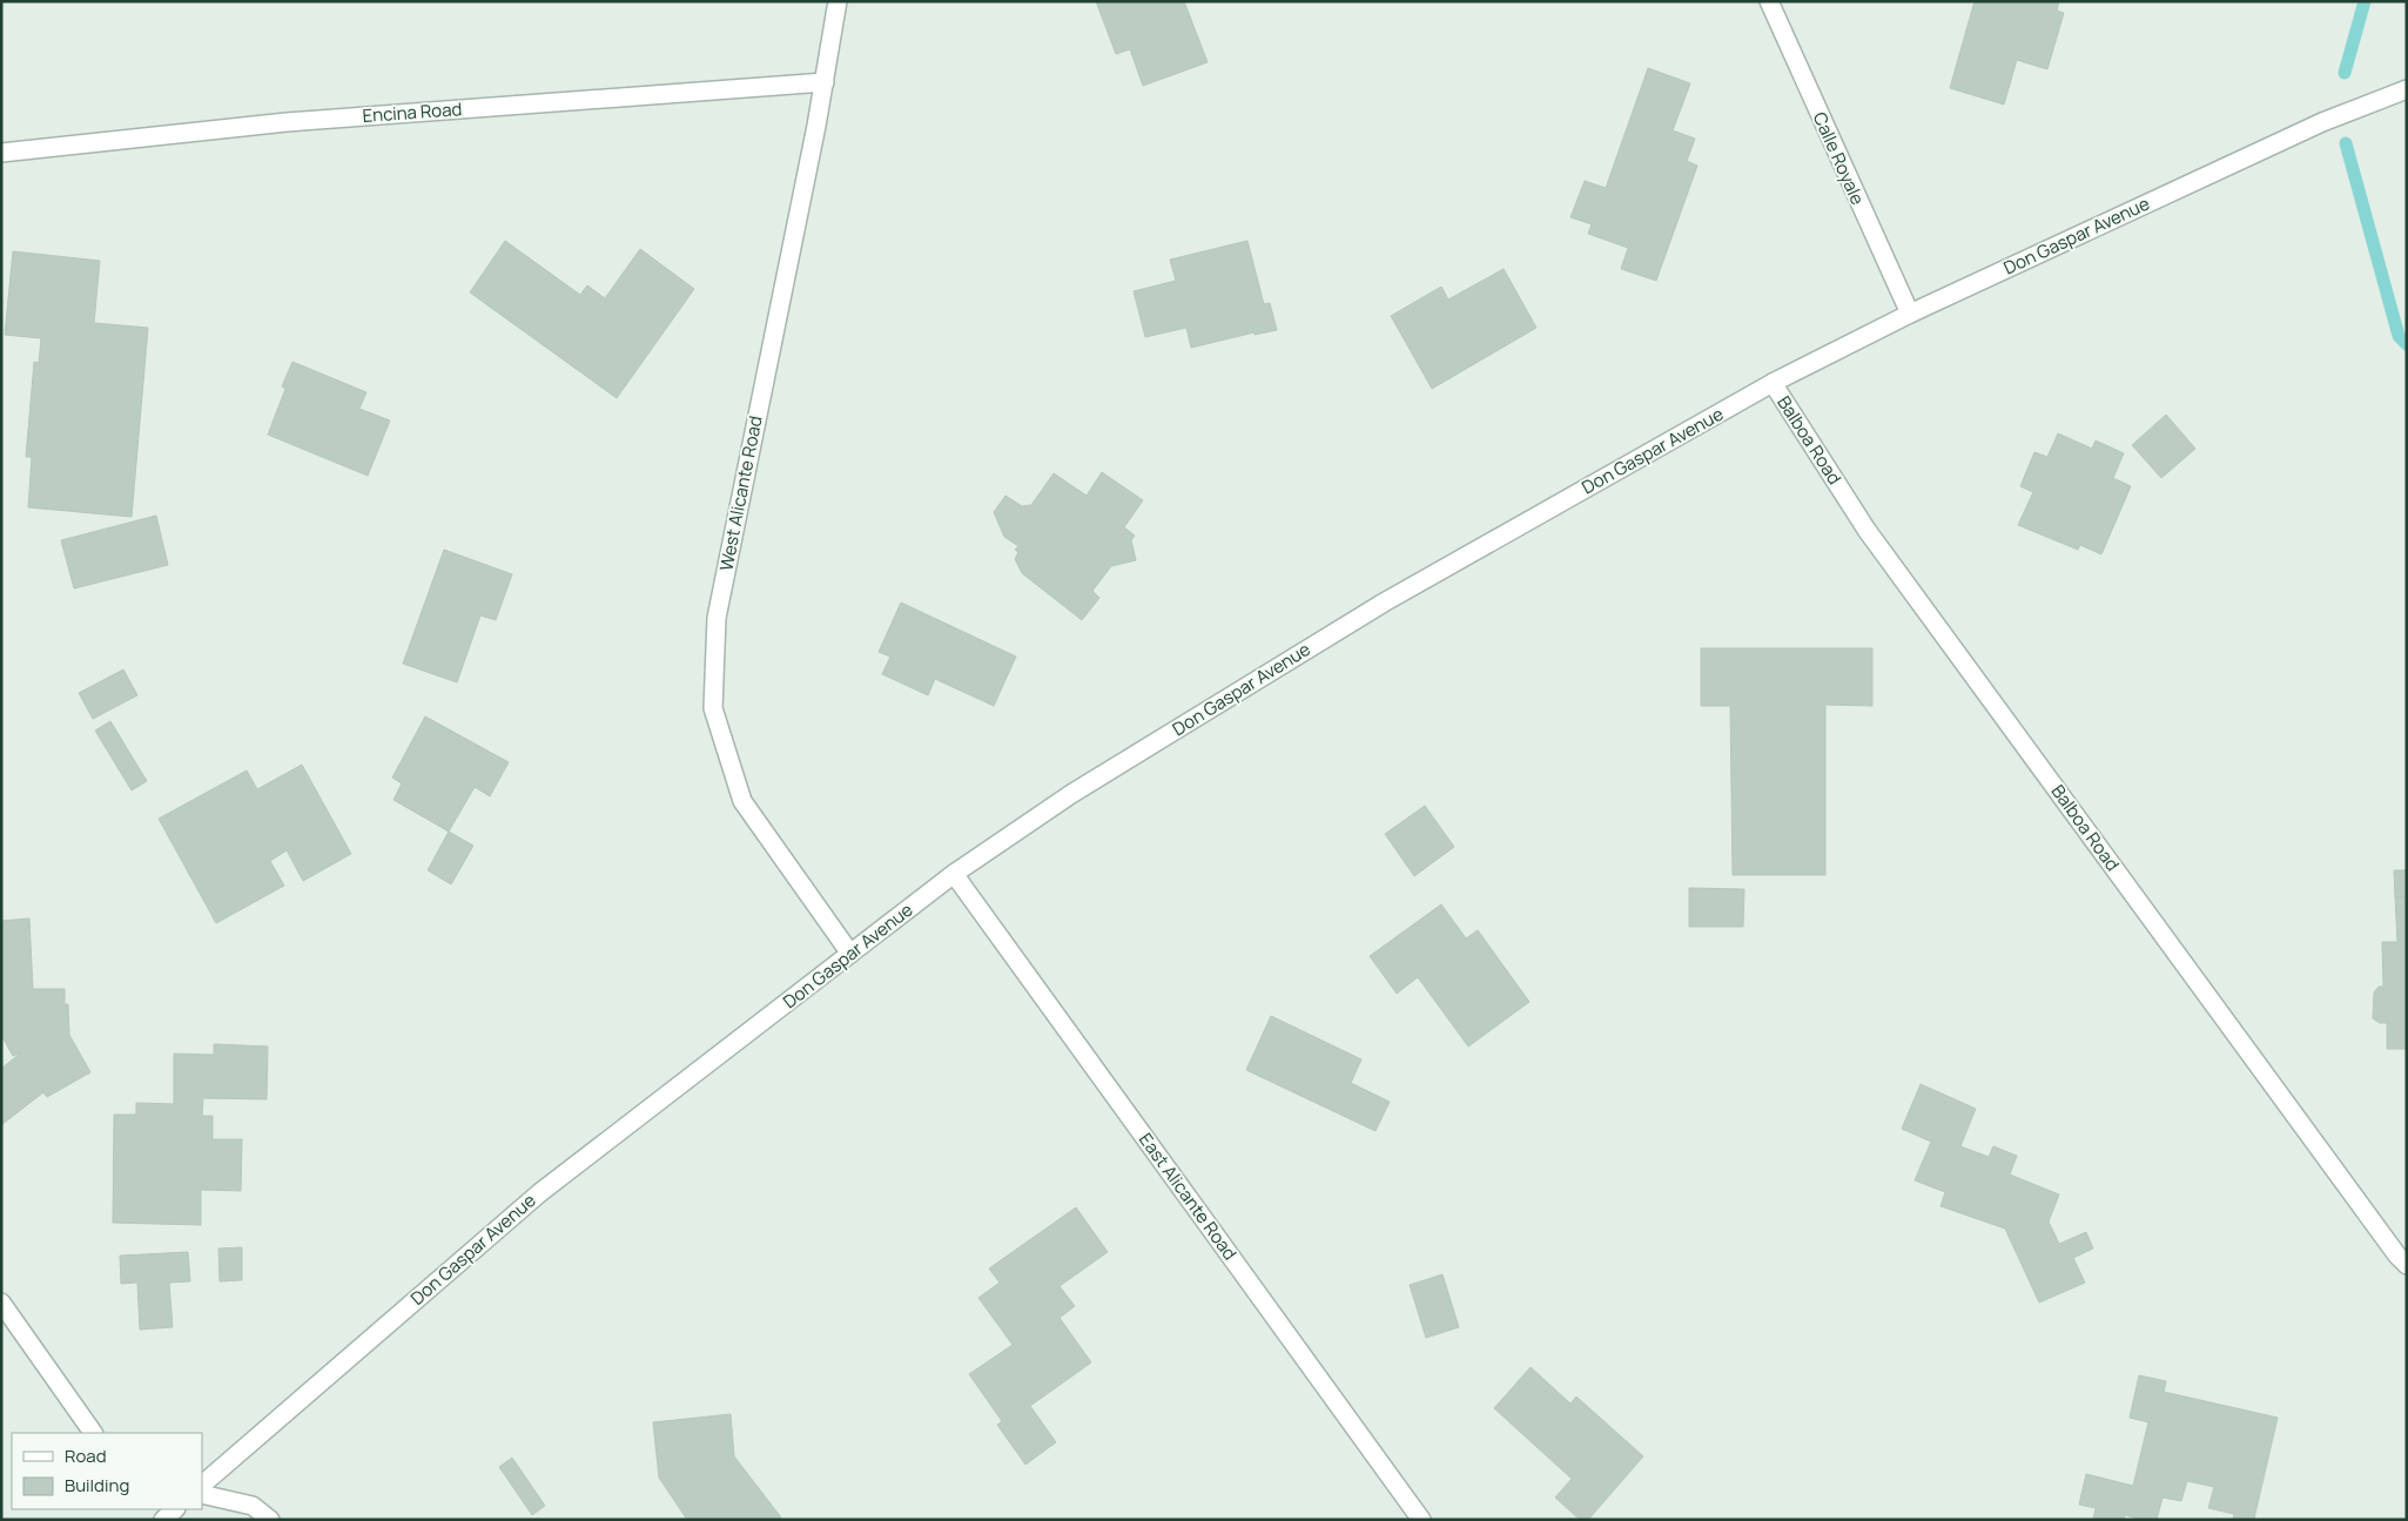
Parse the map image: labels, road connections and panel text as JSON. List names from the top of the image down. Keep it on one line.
{"streets":{"street":["Encina Road","Calle Royale","Don Gaspar Avenue","Balboa Road","West Alicante Road","East Alicante Road"]},"crossings":[["Encina Road","West Alicante Road"],["Calle Royale","Don Gaspar Avenue"],["Don Gaspar Avenue","Balboa Road"],["Don Gaspar Avenue","West Alicante Road"],["Don Gaspar Avenue","East Alicante Road"]],"legend":["Road","Building"]}
